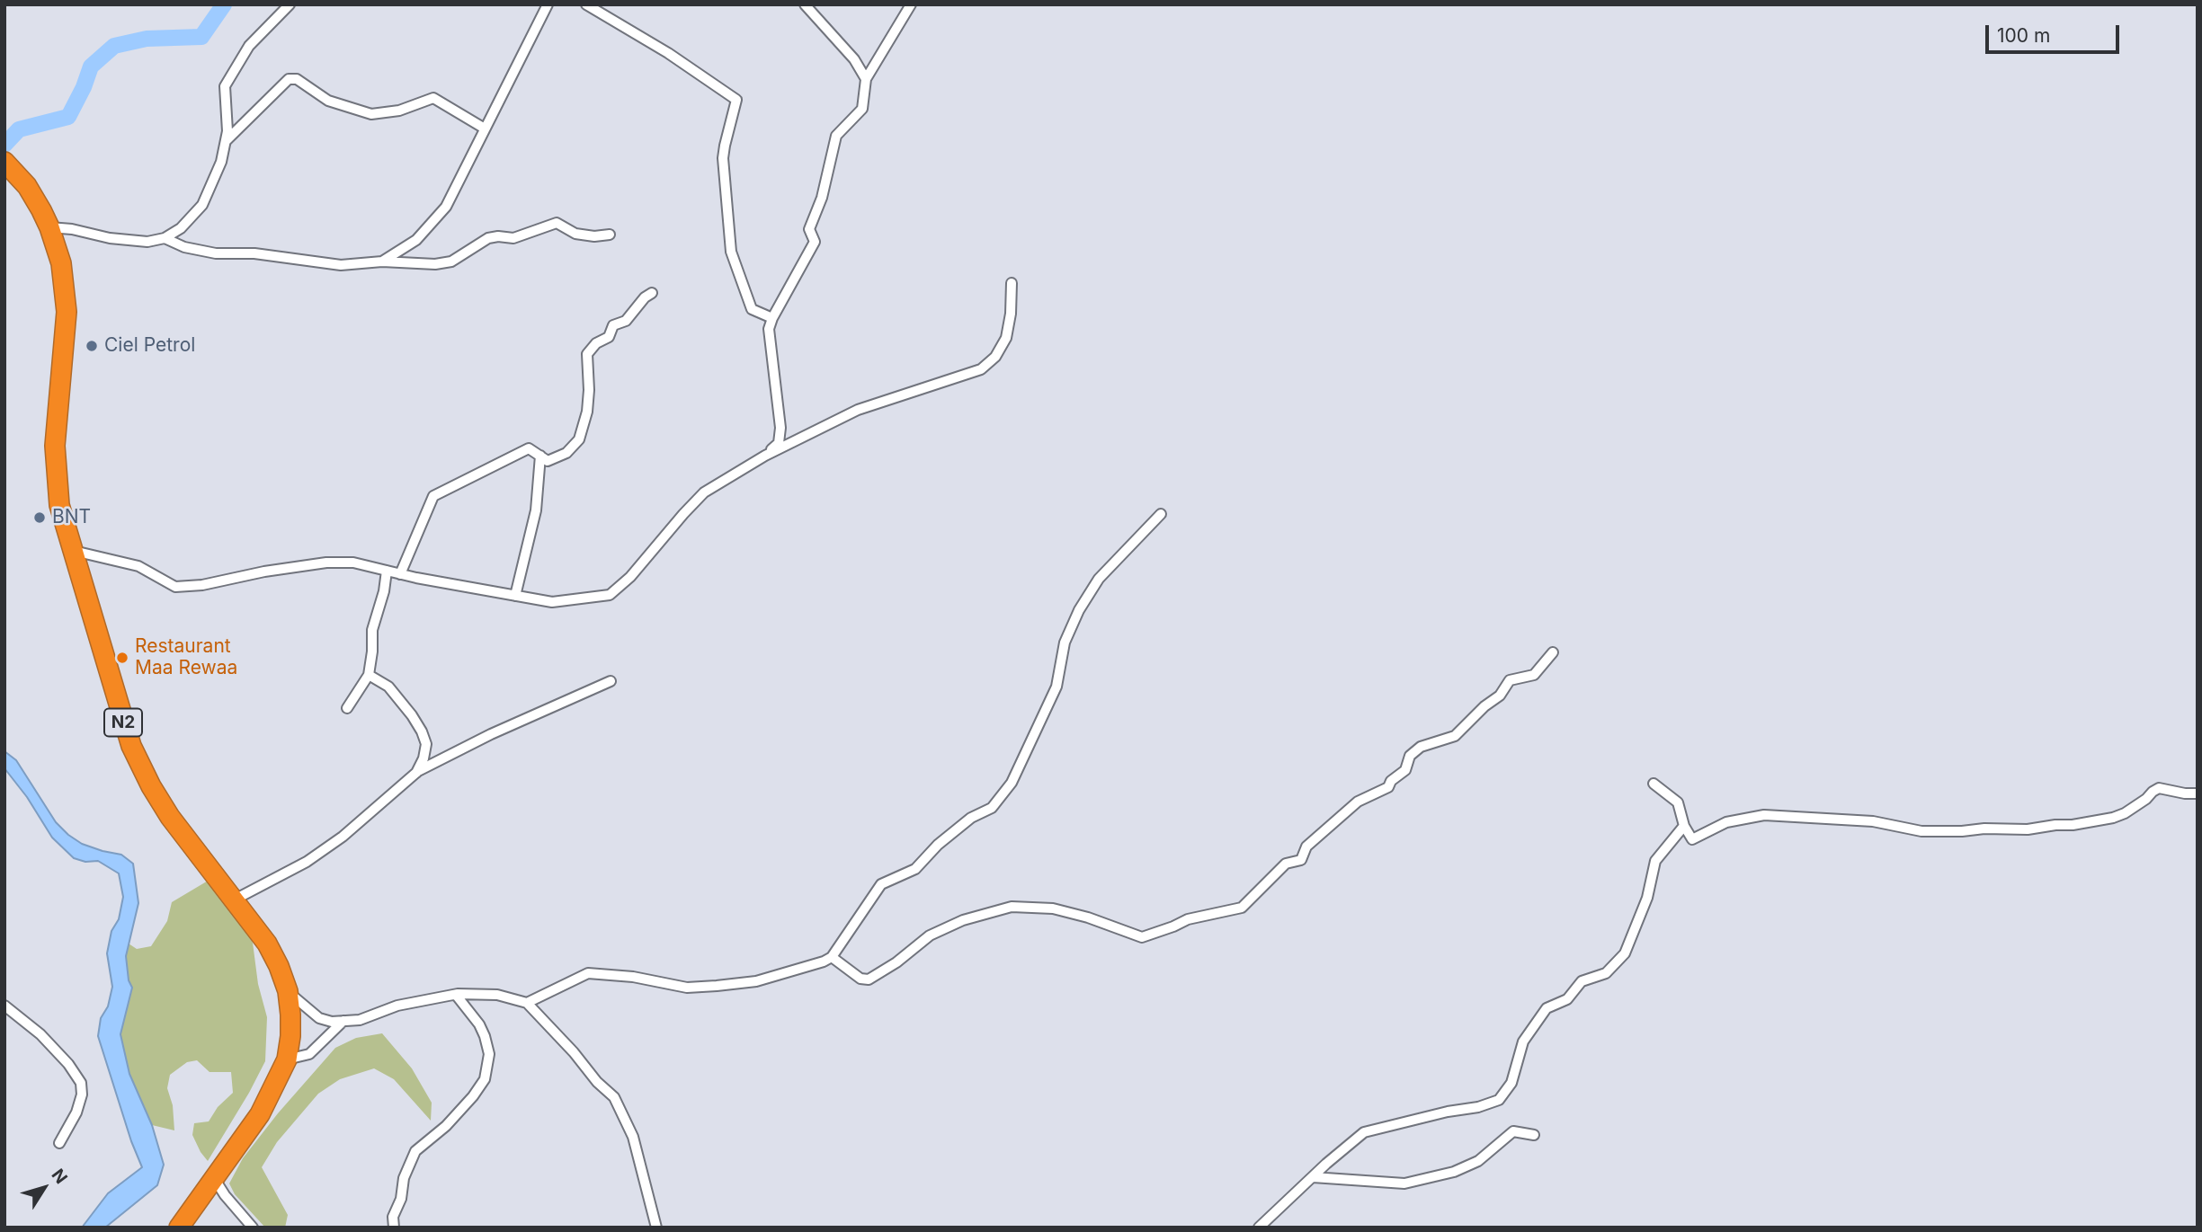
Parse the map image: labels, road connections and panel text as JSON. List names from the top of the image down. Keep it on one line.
{"streets":{"highway":["N2"]},"places":["Ciel Petrol","BNT","Restaurant Maa Rewaa"],"scale_bar":"100 m","north":"top right"}
